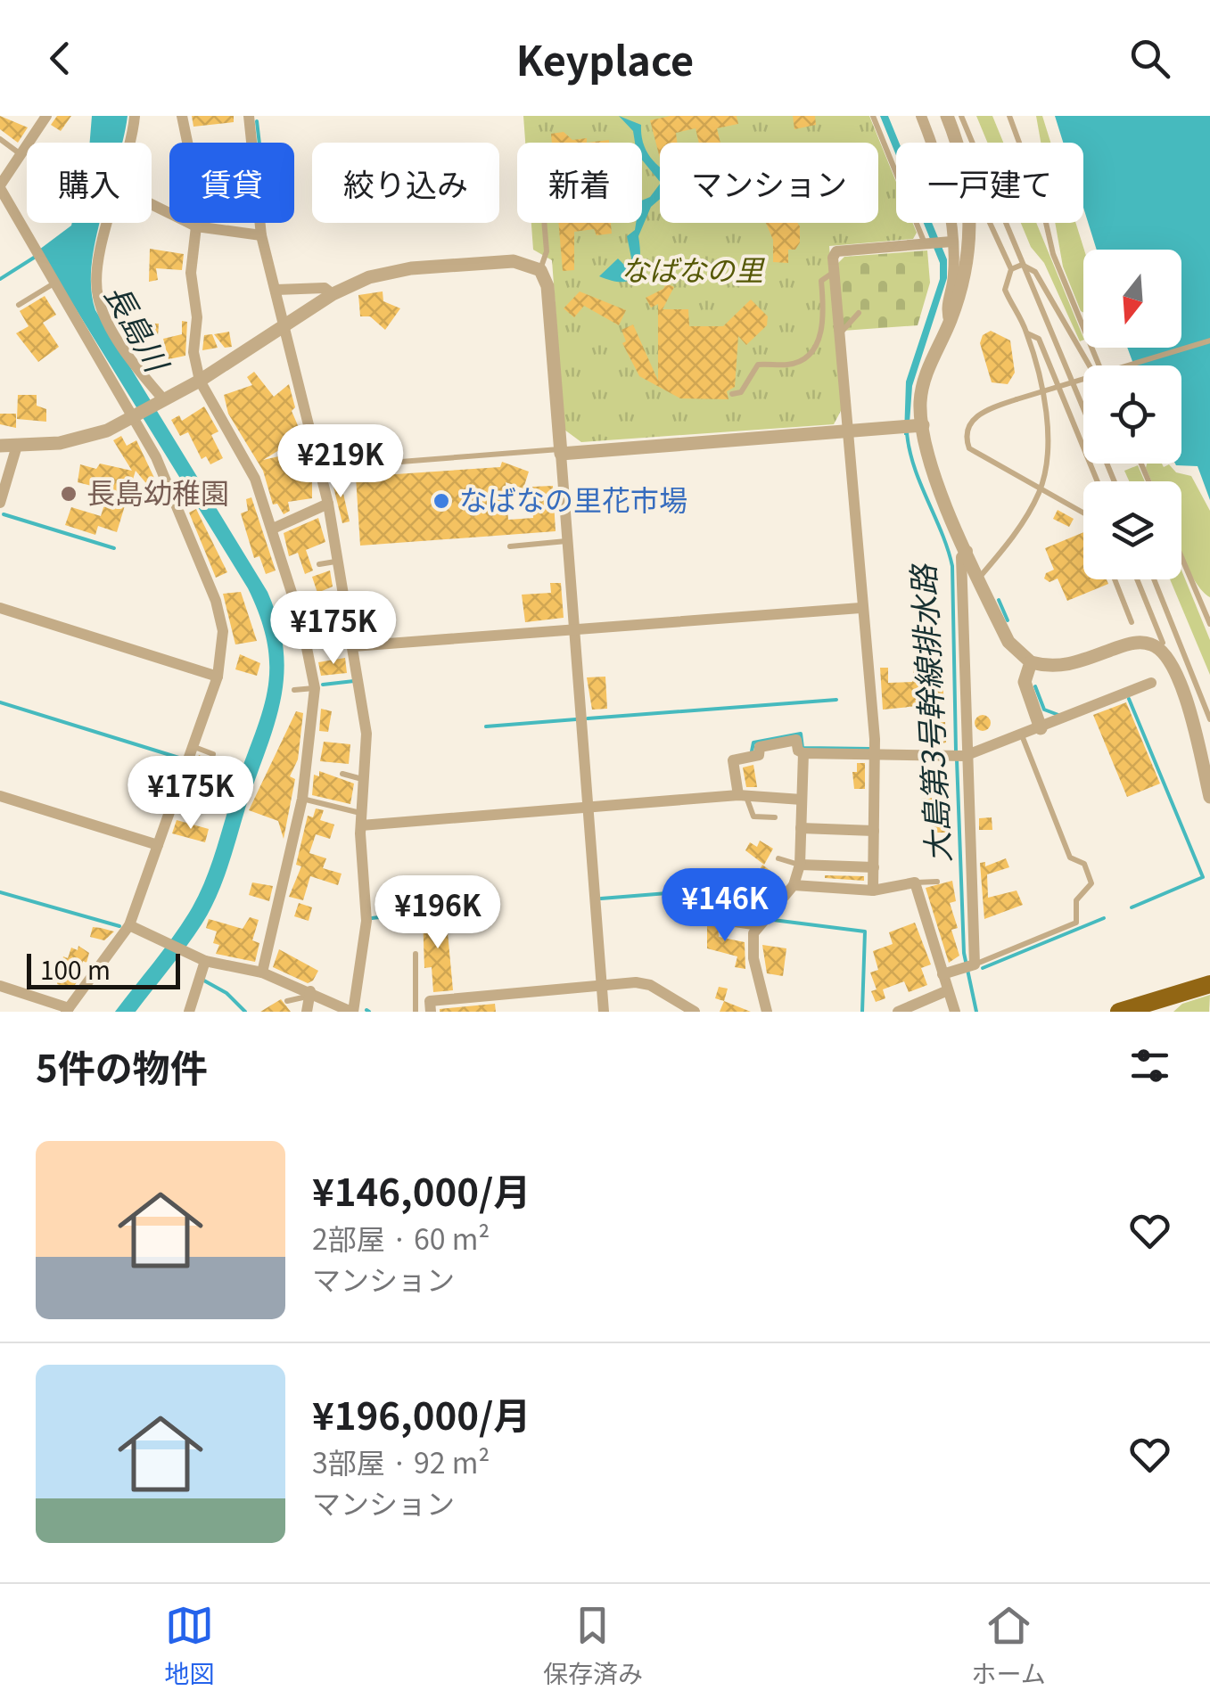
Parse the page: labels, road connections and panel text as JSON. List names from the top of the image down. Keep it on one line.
{"water":["長島川","大島第3号幹線排水路"],"parks":["なばなの里"],"places":["長島幼稚園","なばなの里花市場"],"scale_bar":"100 m","north":"bottom","page":{"header":"Keyplace","chip":["購入","賃貸","絞り込み","新着","マンション","一戸建て"],"price":["¥219K","¥175K","¥175K","¥146K","¥196K"],"scale":"100 m","heading":"5件の物件","list":[{"name":"¥146,000/月","note":"2部屋 · 60 m² · マンション"},{"name":"¥196,000/月","note":"3部屋 · 92 m² · マンション"}],"tabs":["地図","保存済み","ホーム"]}}
